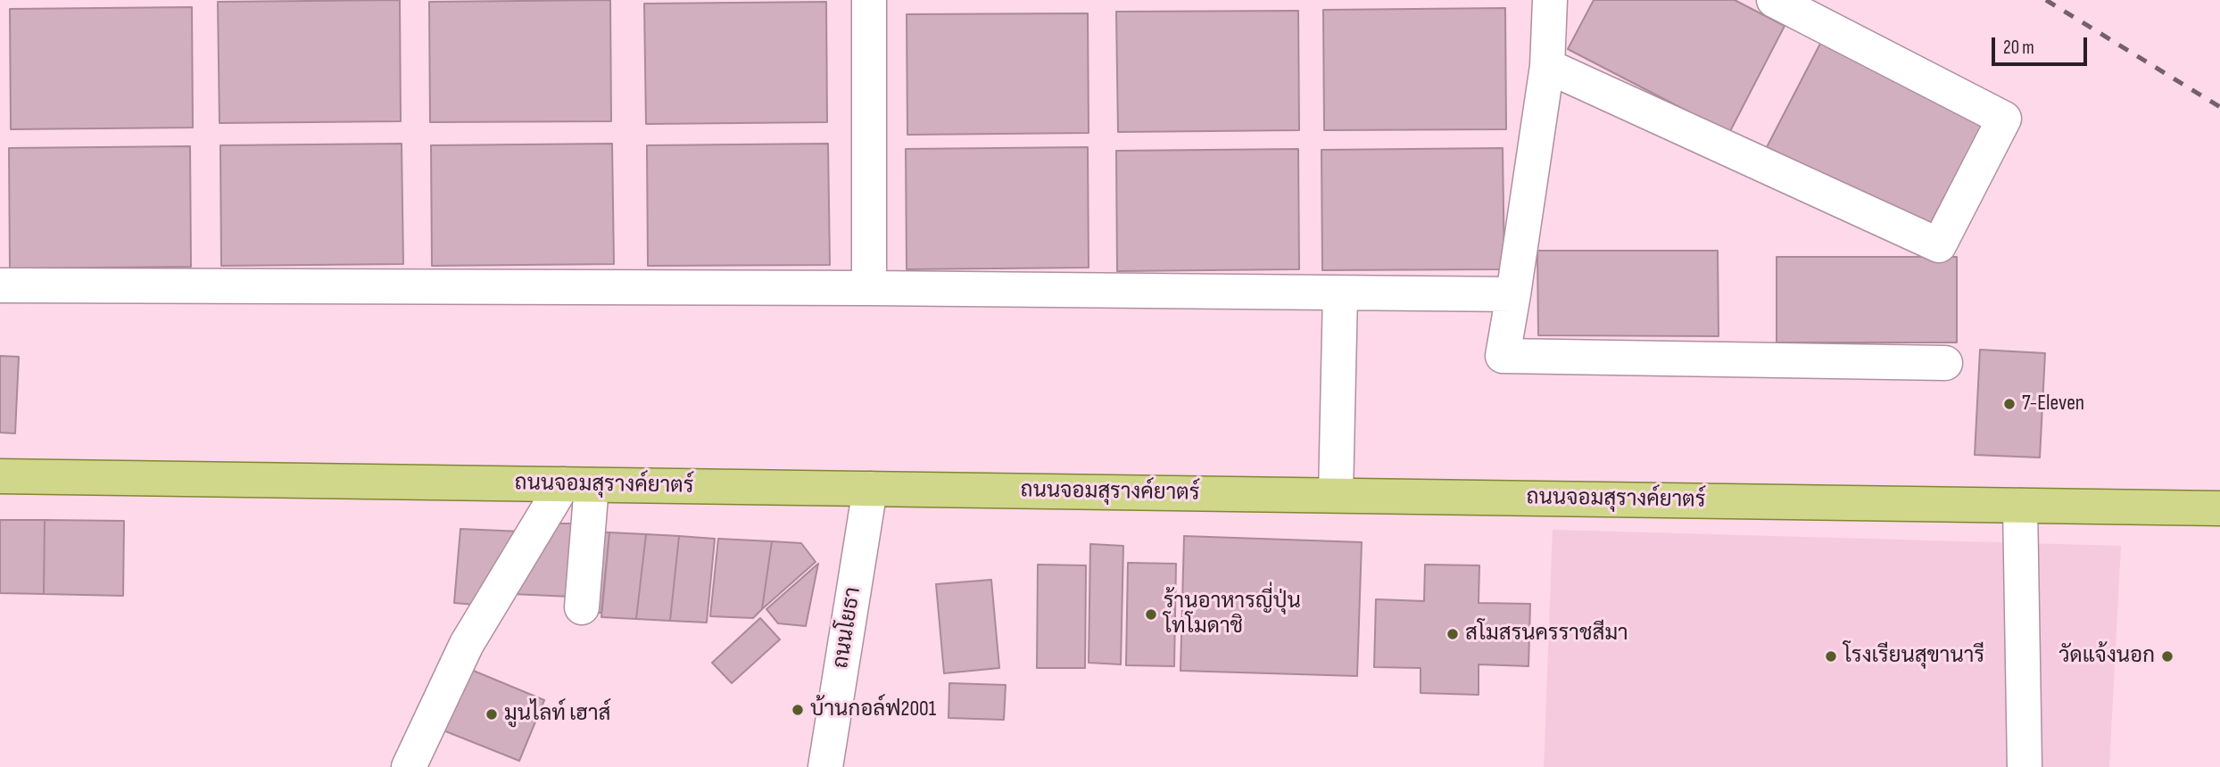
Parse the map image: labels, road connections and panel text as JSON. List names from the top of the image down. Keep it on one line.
{"streets":{"main road":["ถนนจอมสุรางค์ยาตร์"],"street":["ถนนโยธา"]},"crossings":[["ถนนจอมสุรางค์ยาตร์","ถนนโยธา"]],"places":["7-Eleven","ร้านอาหารญี่ปุ่น โทโมดาชิ","สโมสรนครราชสีมา","โรงเรียนสุขานารี","วัดแจ้งนอก","บ้านกอล์ฟ2001","มูนไลท์ เฮาส์"],"scale_bar":"20 m"}
